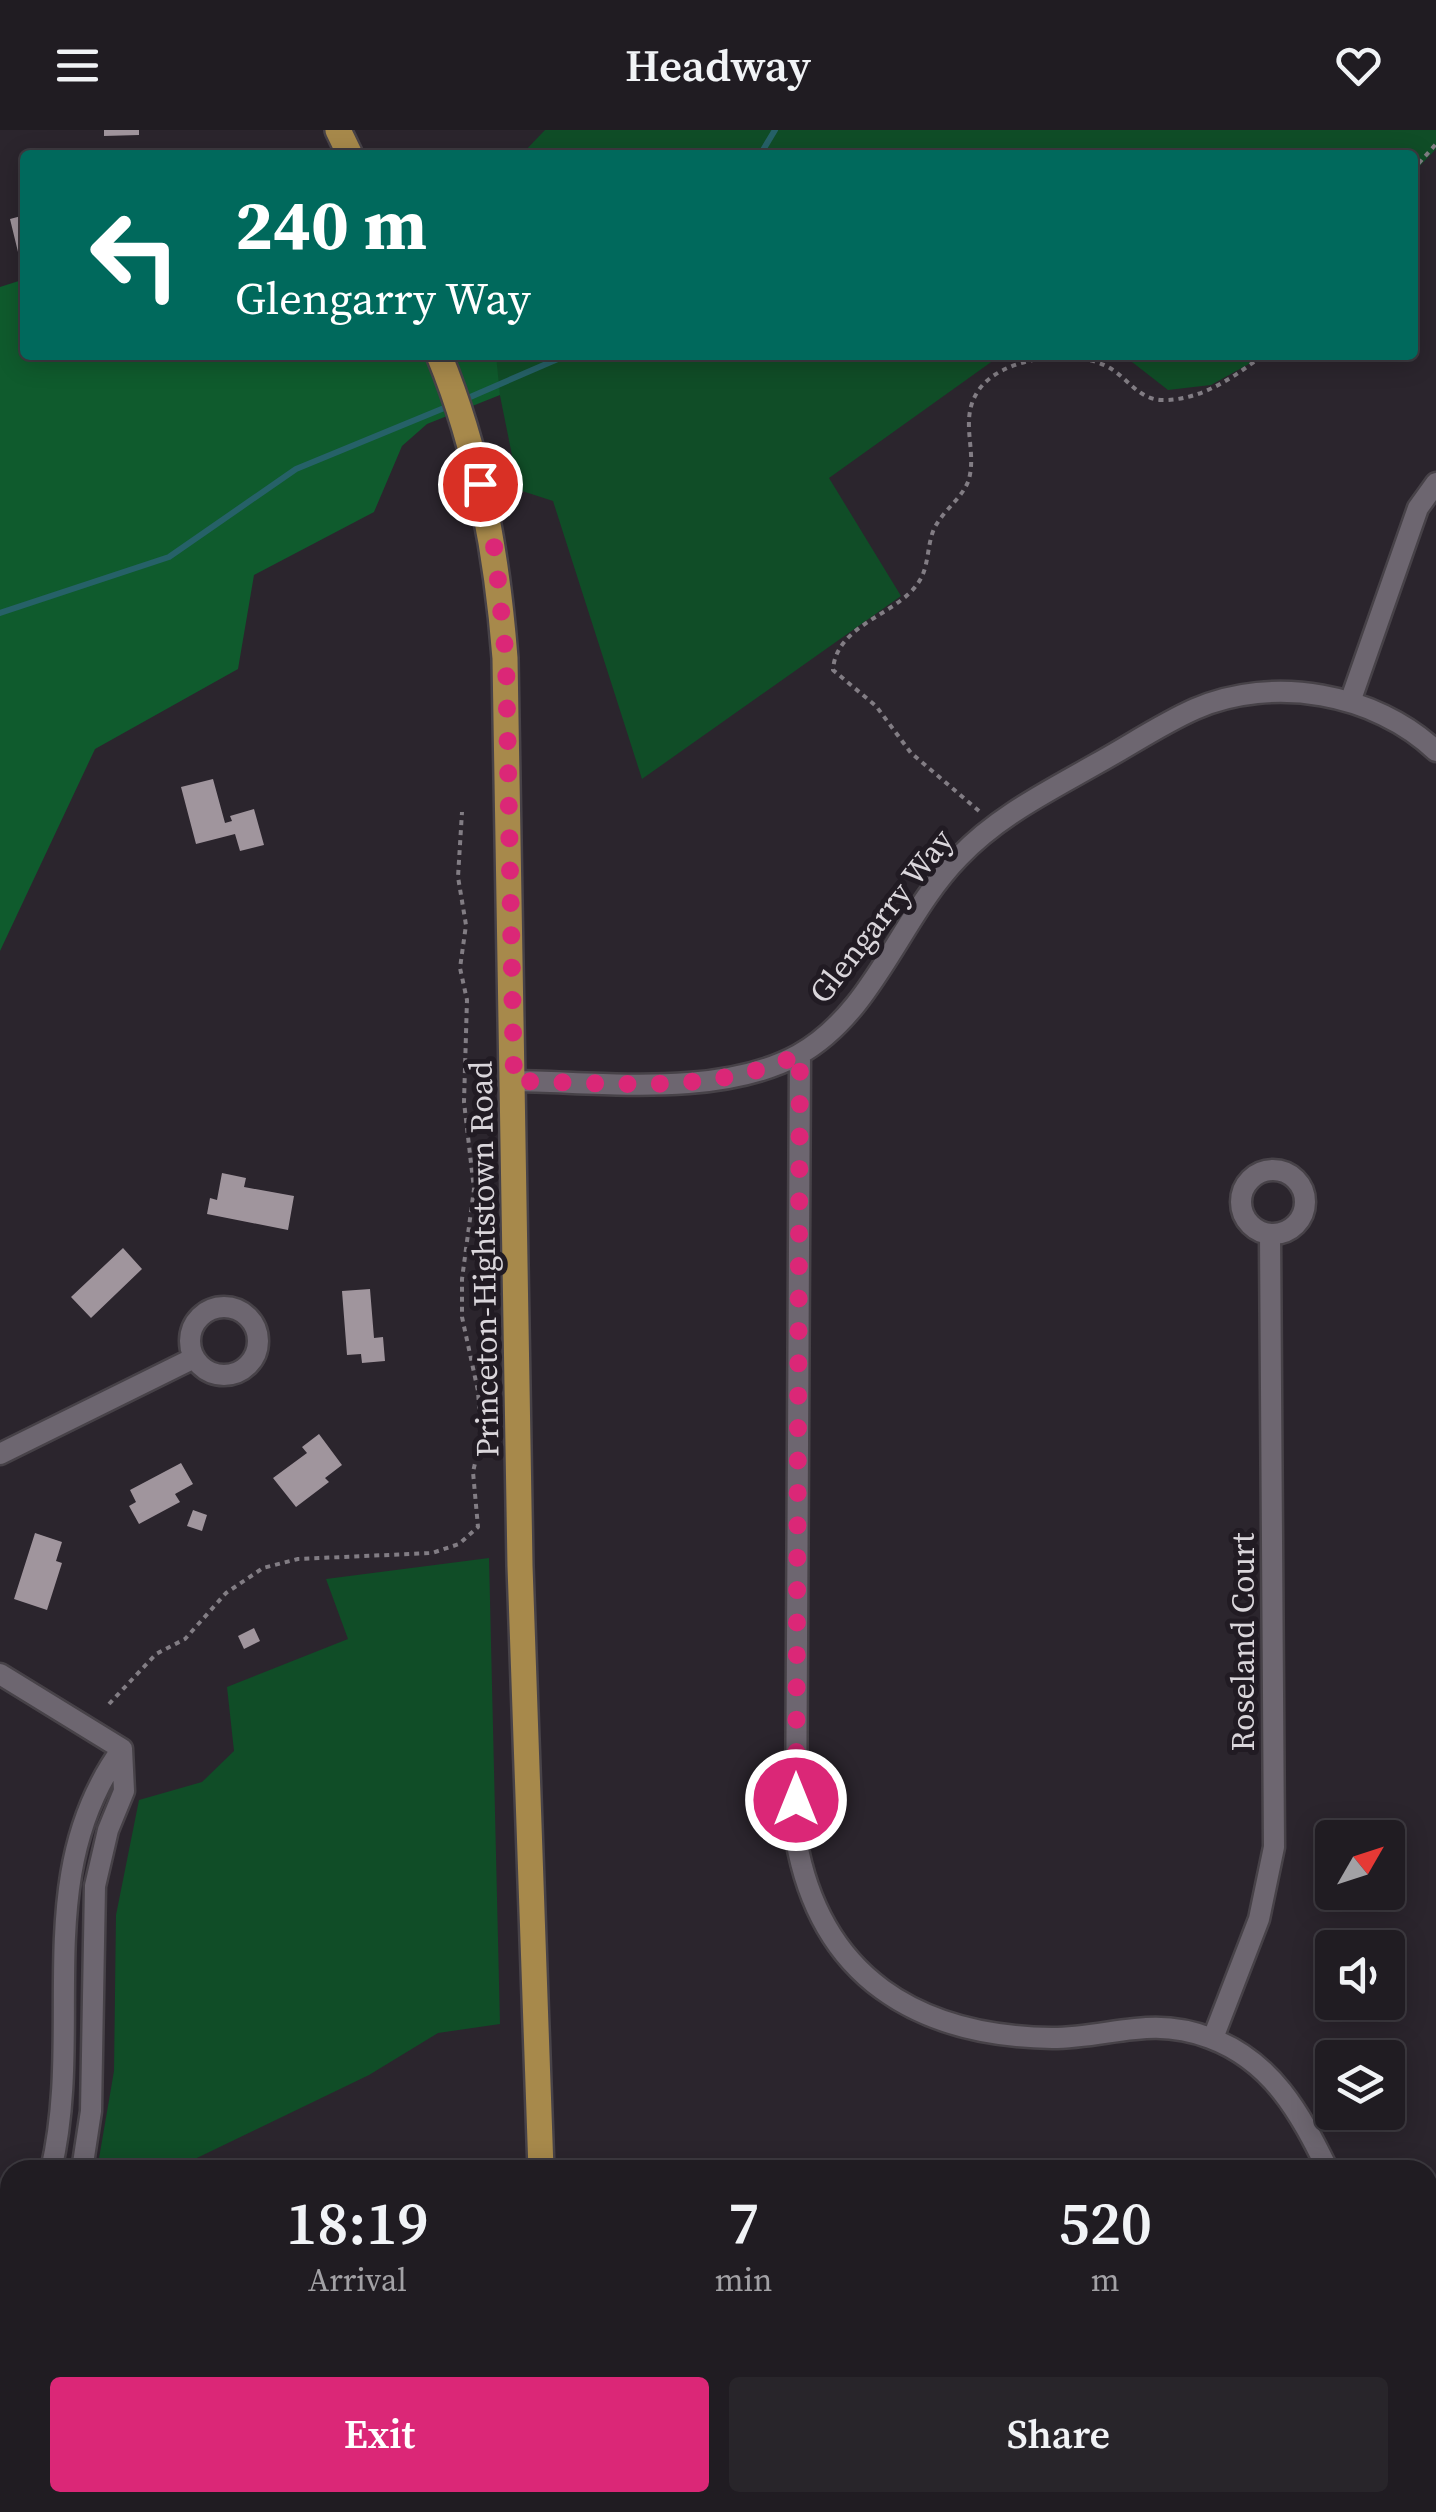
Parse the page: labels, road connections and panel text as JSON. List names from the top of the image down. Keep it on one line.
{"streets":{"main road":["Princeton-Hightstown Road"],"street":["Glengarry Way","Roseland Court"]},"crossings":[["Glengarry Way","Princeton-Hightstown Road"]],"north":"top right","page":{"header":"Headway","turn":["240 m","Glengarry Way"],"eta":["18:19","Arrival","7","min","520","m"],"buttons":["Exit","Share"]}}
